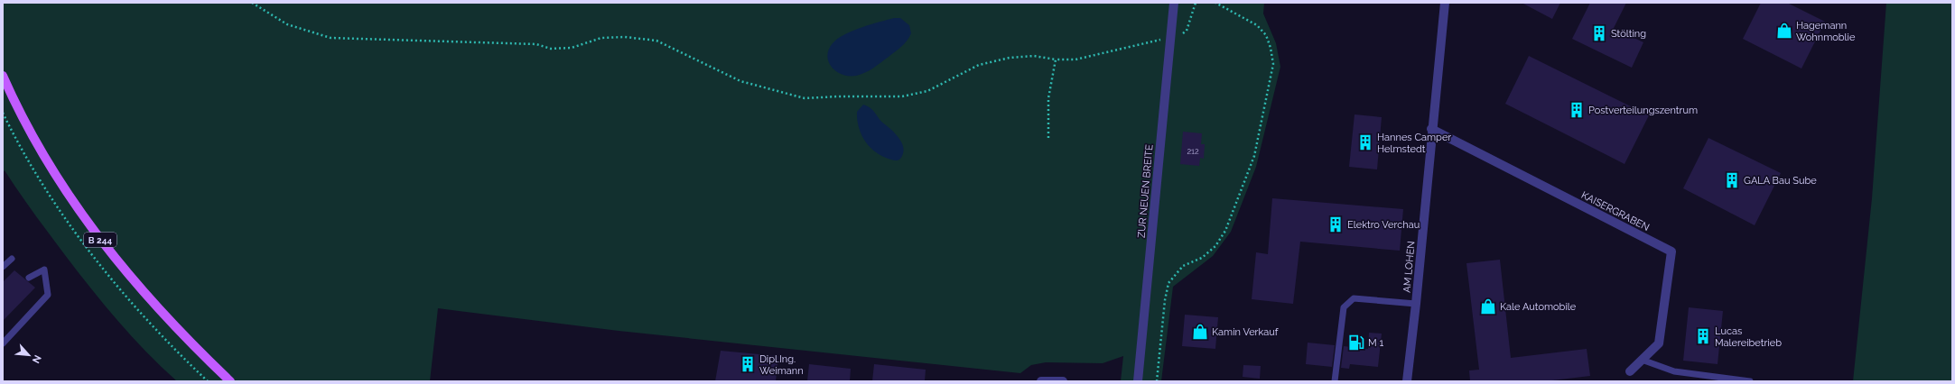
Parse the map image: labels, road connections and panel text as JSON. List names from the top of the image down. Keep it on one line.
{"streets":{"main road":["B 244"],"street":["ZUR NEUEN BREITE","KAISERGRABEN","AM LOHEN"]},"crossings":[["KAISERGRABEN","AM LOHEN"]],"places":{"shop":["Hagemann Wohnmoblie","Kale Automobile","Kamin Verkauf"],"building":["Stölting","Postverteilungszentrum","Hannes Camper Helmstedt","GALA Bau Sube","Elektro Verchau","Lucas Malereibetrieb","Dipl.Ing. Weimann"],"fuel station":["M 1"]},"house_numbers":["212"],"north":"bottom right"}
